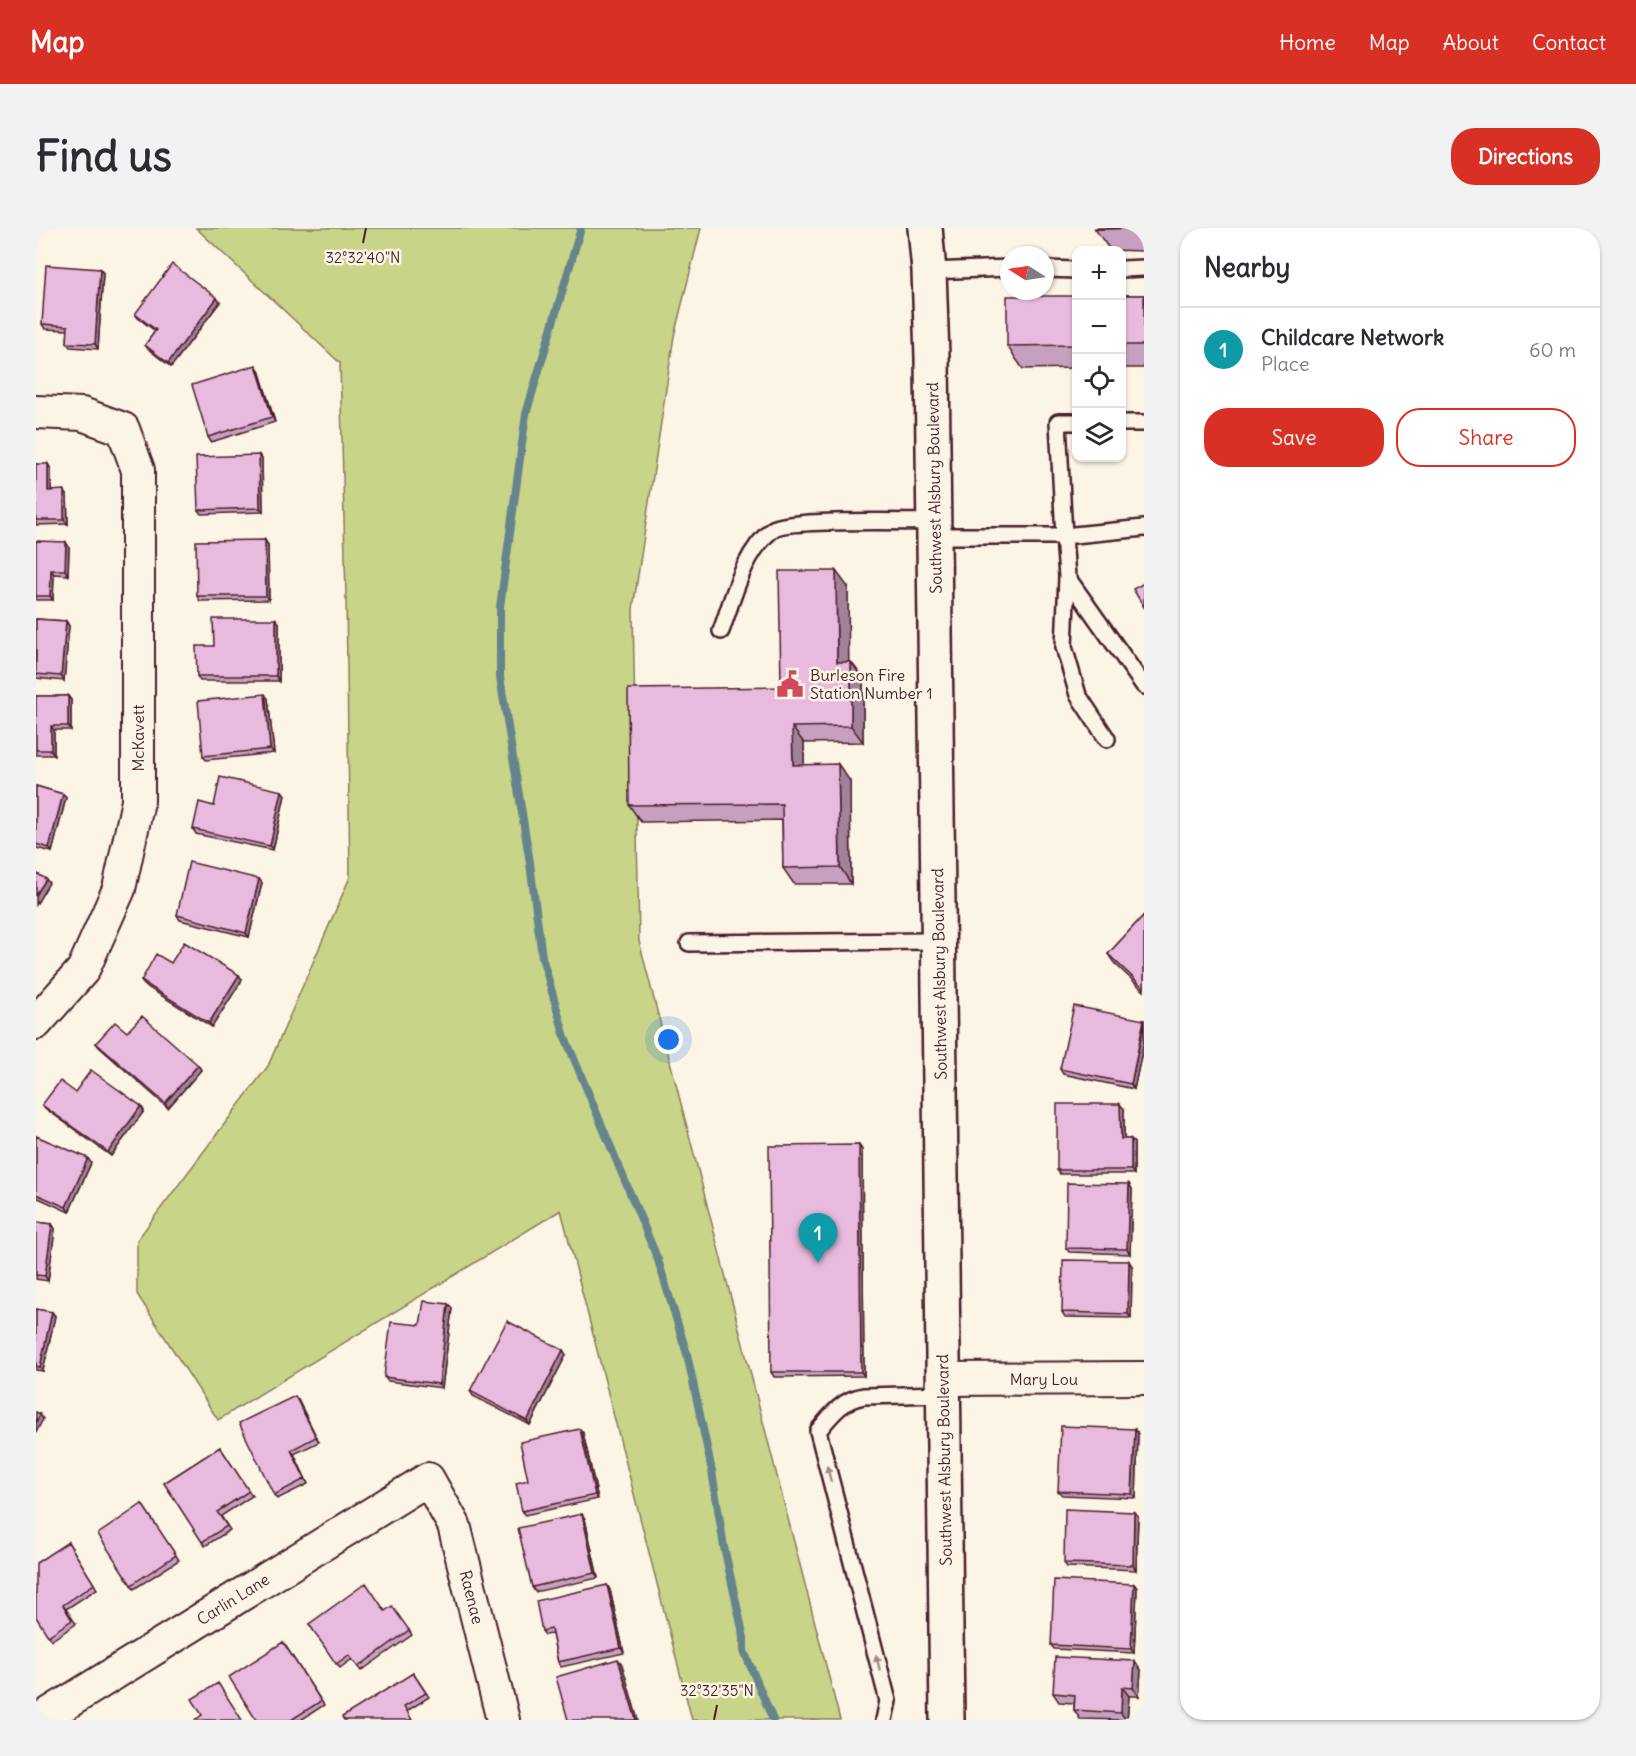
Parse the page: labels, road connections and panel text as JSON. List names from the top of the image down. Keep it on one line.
{"streets":{"main road":["Southwest Alsbury Boulevard"],"street":["McKavett","Mary Lou","Raenae","Carlin Lane"]},"crossings":[["Southwest Alsbury Boulevard","Mary Lou"],["Raenae","Carlin Lane"]],"places":{"public building":["Burleson Fire Station Number 1"]},"north":"left","page":{"header":"Map","nav":["Home","Map","About","Contact"],"buttons":["Directions",["Save","Share"]],"title":"Find us","heading":"Nearby","map_buttons":["+","−"],"list":[{"mark":"1","name":"Childcare Network","note":"Place","value":"60 m"}],"pins":"1"},"coordinates":["32°32'40\"N","32°32'35\"N"]}
